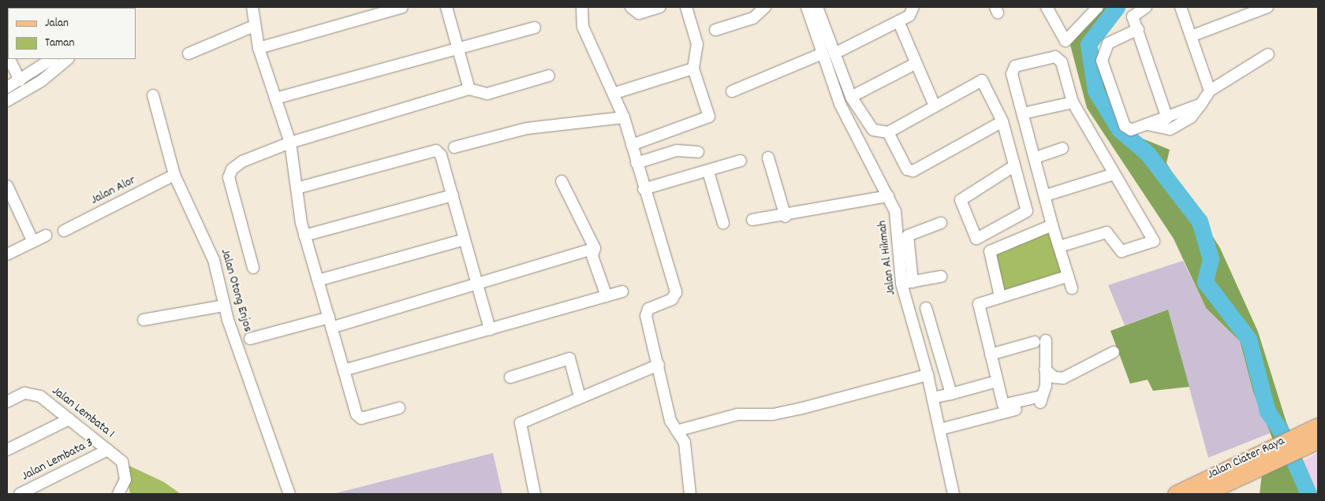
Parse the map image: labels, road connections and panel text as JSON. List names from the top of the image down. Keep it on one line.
{"streets":{"main road":["Jalan Ciater Raya"],"street":["Jalan Alor","Jalan Al Hikmah","Jalan Otong Enjos","Jalan Lembata 1","Jalan Lembata 3"]},"crossings":[["Jalan Alor","Jalan Otong Enjos"],["Jalan Lembata 1","Jalan Lembata 3"]],"legend":["Jalan","Taman"]}
